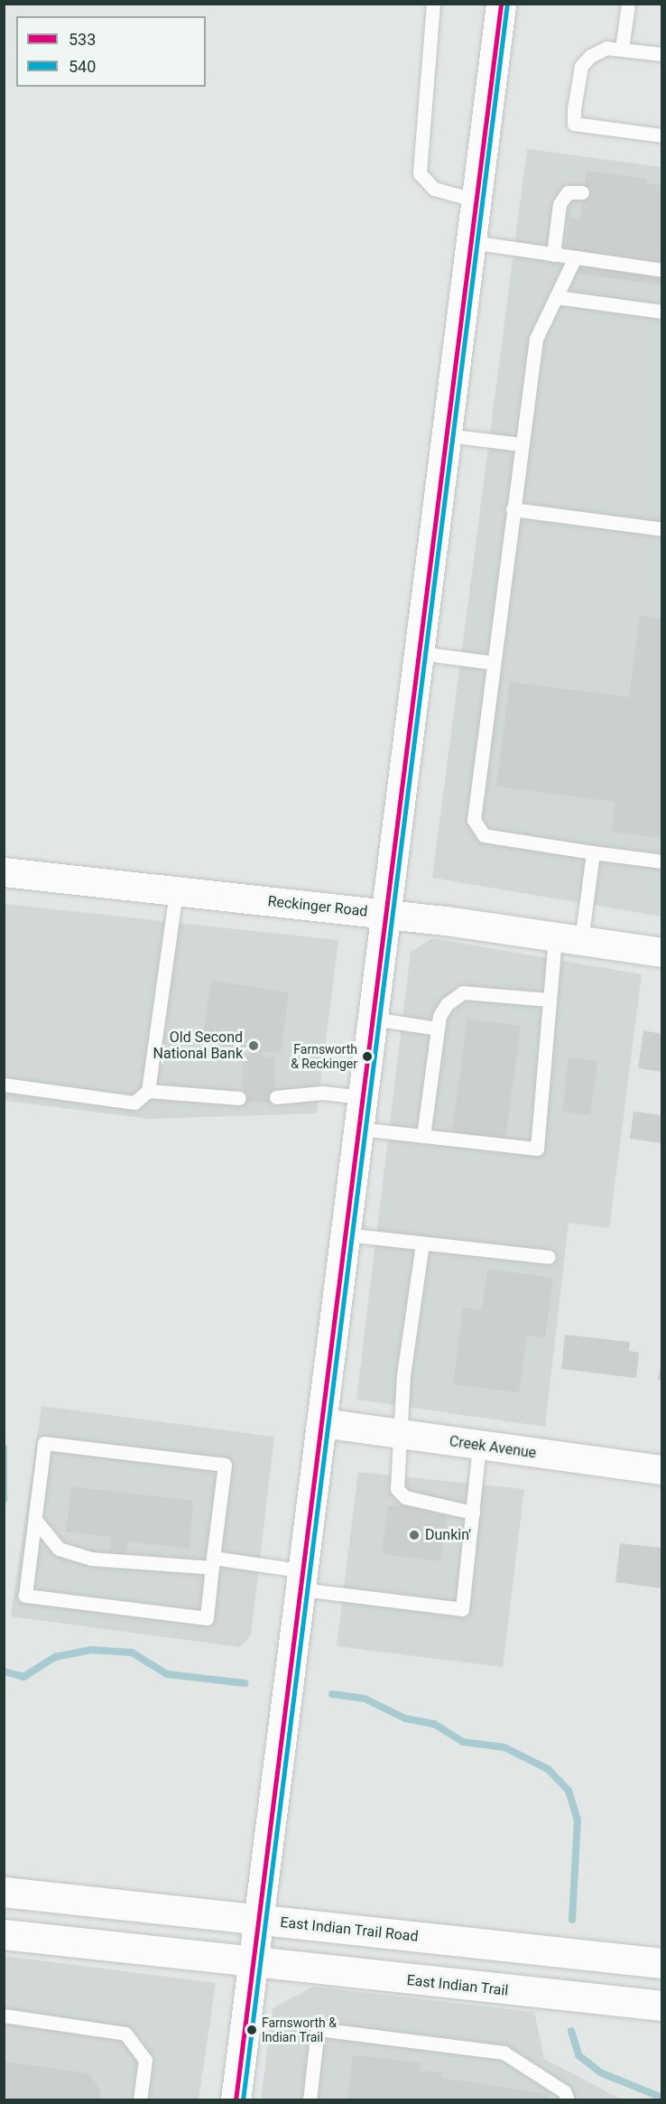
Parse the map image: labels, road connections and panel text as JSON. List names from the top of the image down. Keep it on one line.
{"streets":{"main road":["East Indian Trail Road","East Indian Trail"],"street":["Reckinger Road","Creek Avenue"]},"places":["Old Second National Bank","Farnsworth & Reckinger","Dunkin'","Farnsworth & Indian Trail"],"lines":["transit line 533","transit line 540"],"legend":["533","540"]}
